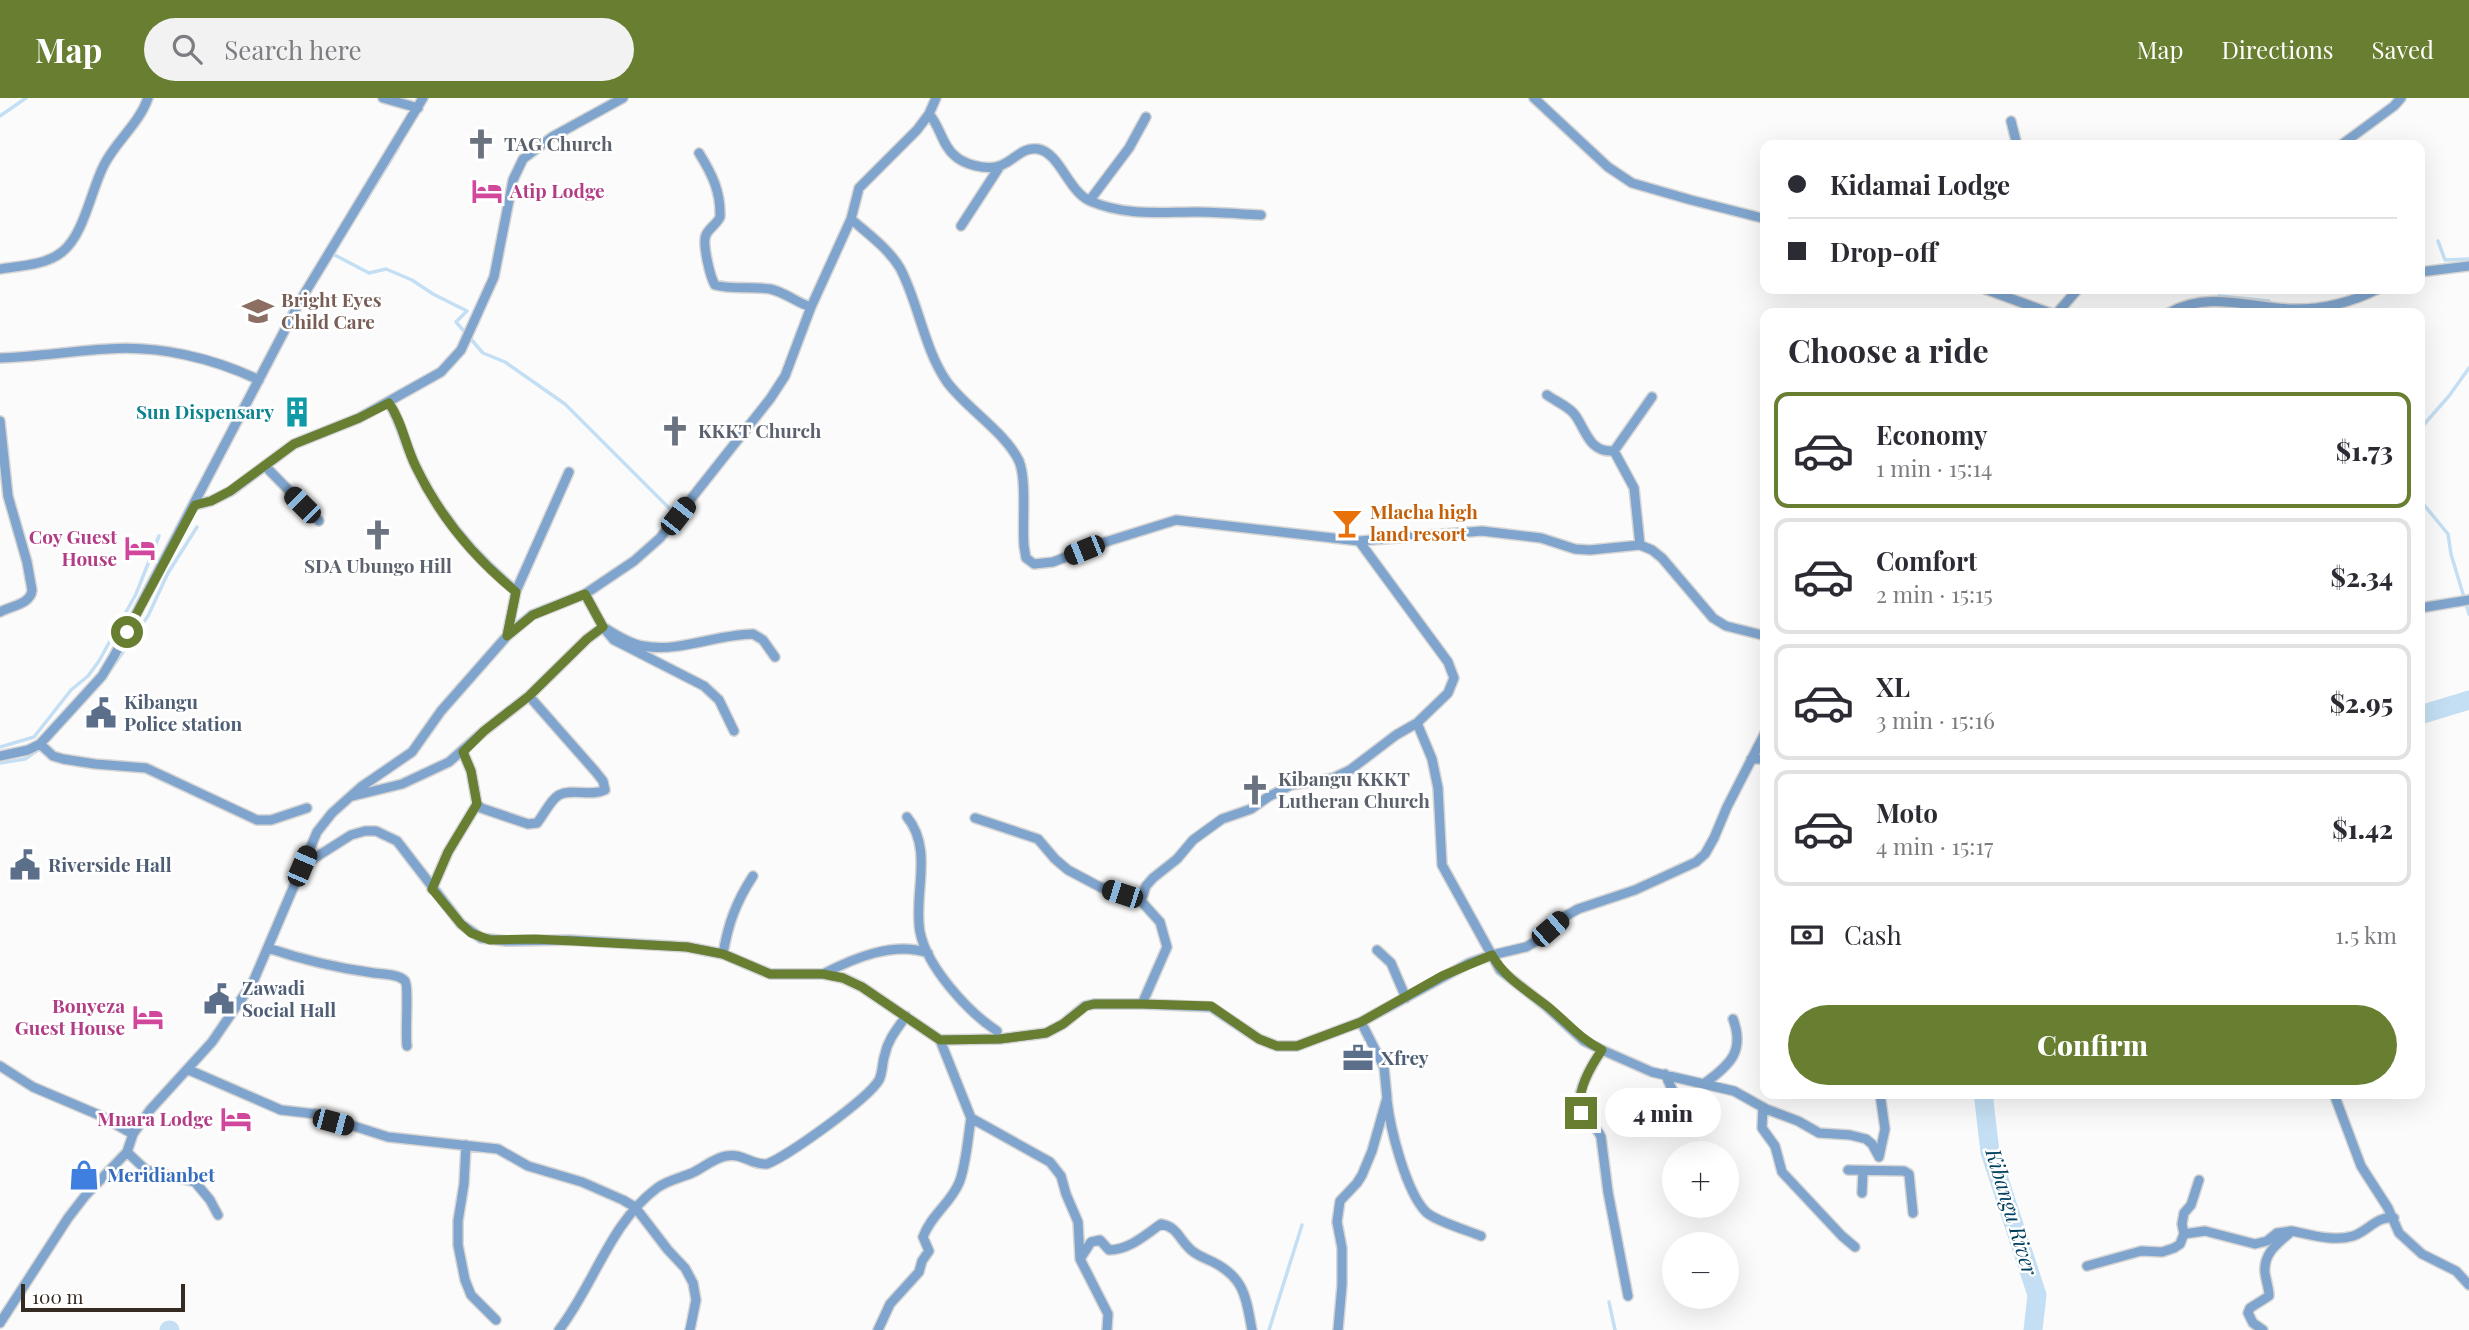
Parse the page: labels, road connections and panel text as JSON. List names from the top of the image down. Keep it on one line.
{"water":["Kibangu River"],"places":{"church":["TAG Church","KKKT Church","SDA Ubungo Hill","Kibangu KKKT Lutheran Church"],"hotel":["Atip Lodge","Coy Guest House","Bonyeza Guest House","Mnara Lodge"],"school or university":["Bright Eyes Child Care"],"building":["Sun Dispensary"],"bar":["Mlacha high land resort"],"public building":["Kibangu Police station","Riverside Hall","Zawadi Social Hall"],"office":["Xfrey"],"shop":["Meridianbet"]},"scale_bar":"100 m","page":{"header":"Map","search":"Search here","nav":["Map","Directions","Saved"],"banner":["Kidamai Lodge","Drop-off"],"heading":"Choose a ride","list":[{"name":"Economy","note":"1 min · 15:14","value":"$1.73"},{"name":"Comfort","note":"2 min · 15:15","value":"$2.34"},{"name":"XL","note":"3 min · 15:16","value":"$2.95"},{"name":"Moto","note":"4 min · 15:17","value":"$1.42"}],"pay":["Cash","1.5 km"],"buttons":"Confirm","bubble":"4 min","map_buttons":["+","−"],"scale":"100 m"}}
